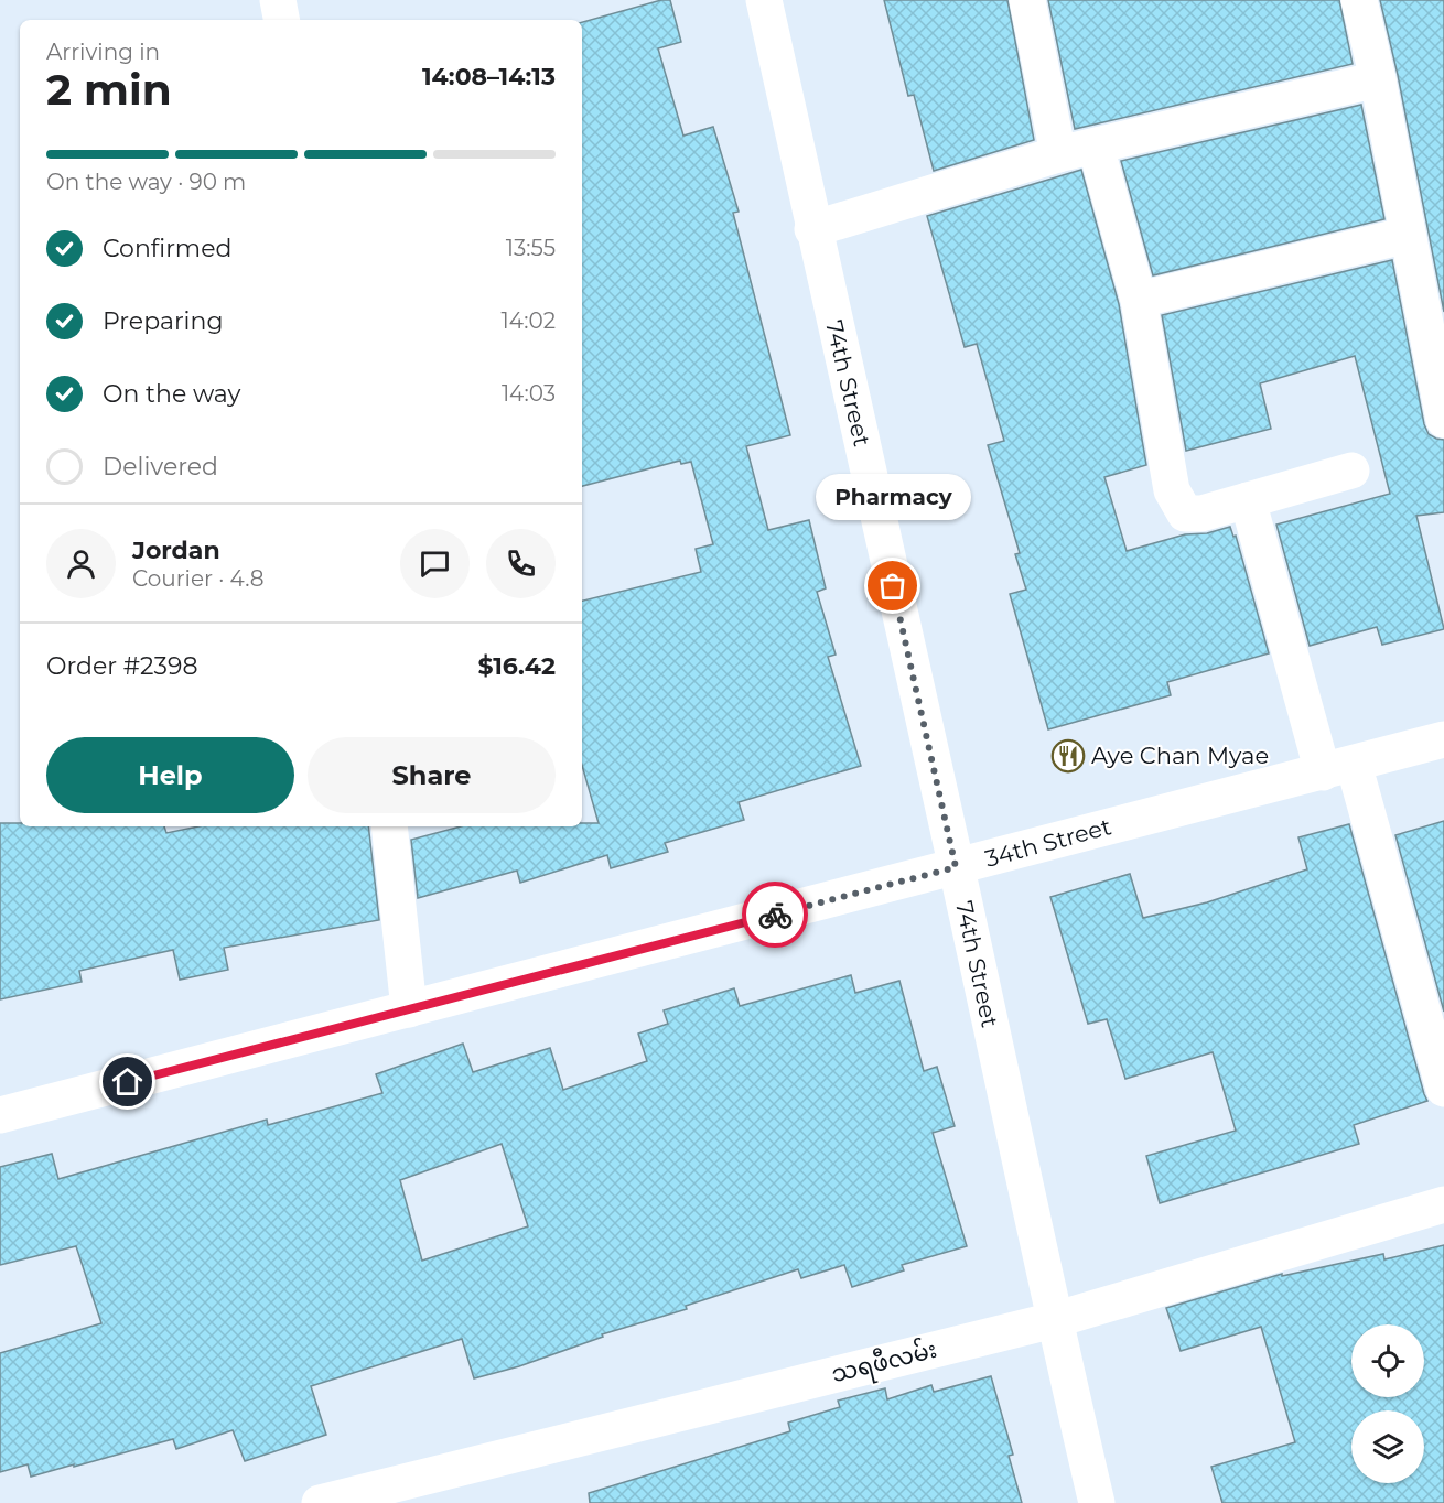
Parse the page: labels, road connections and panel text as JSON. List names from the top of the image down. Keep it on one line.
{"streets":{"street":["74th Street","34th Street","သရဖီလမ်း"]},"crossings":[["74th Street","34th Street"],["74th Street","သရဖီလမ်း"]],"places":{"other":["Pharmacy"],"restaurant":["Aye Chan Myae"]},"page":{"heading":["2 min","Arriving in","14:08–14:13"],"panel":["Jordan","Courier · 4.8","Order #2398","$16.42"],"bar":"On the way · 90 m","list":[["Confirmed","13:55"],["Preparing","14:02"],["On the way","14:03"],"Delivered"],"bubble":"Pharmacy","buttons":["Help","Share"]}}
